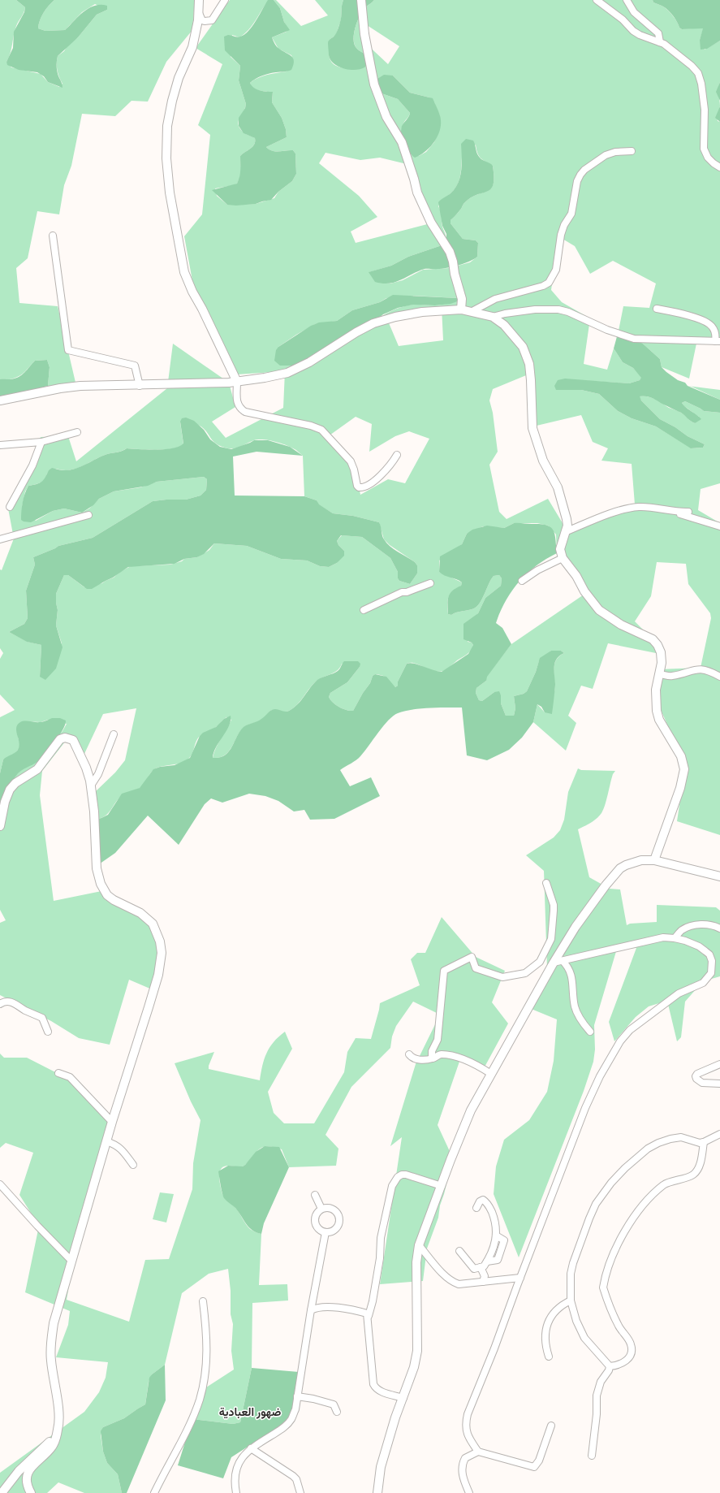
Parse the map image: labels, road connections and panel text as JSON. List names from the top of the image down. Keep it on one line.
{"districts":["ضهور العبادية"]}
